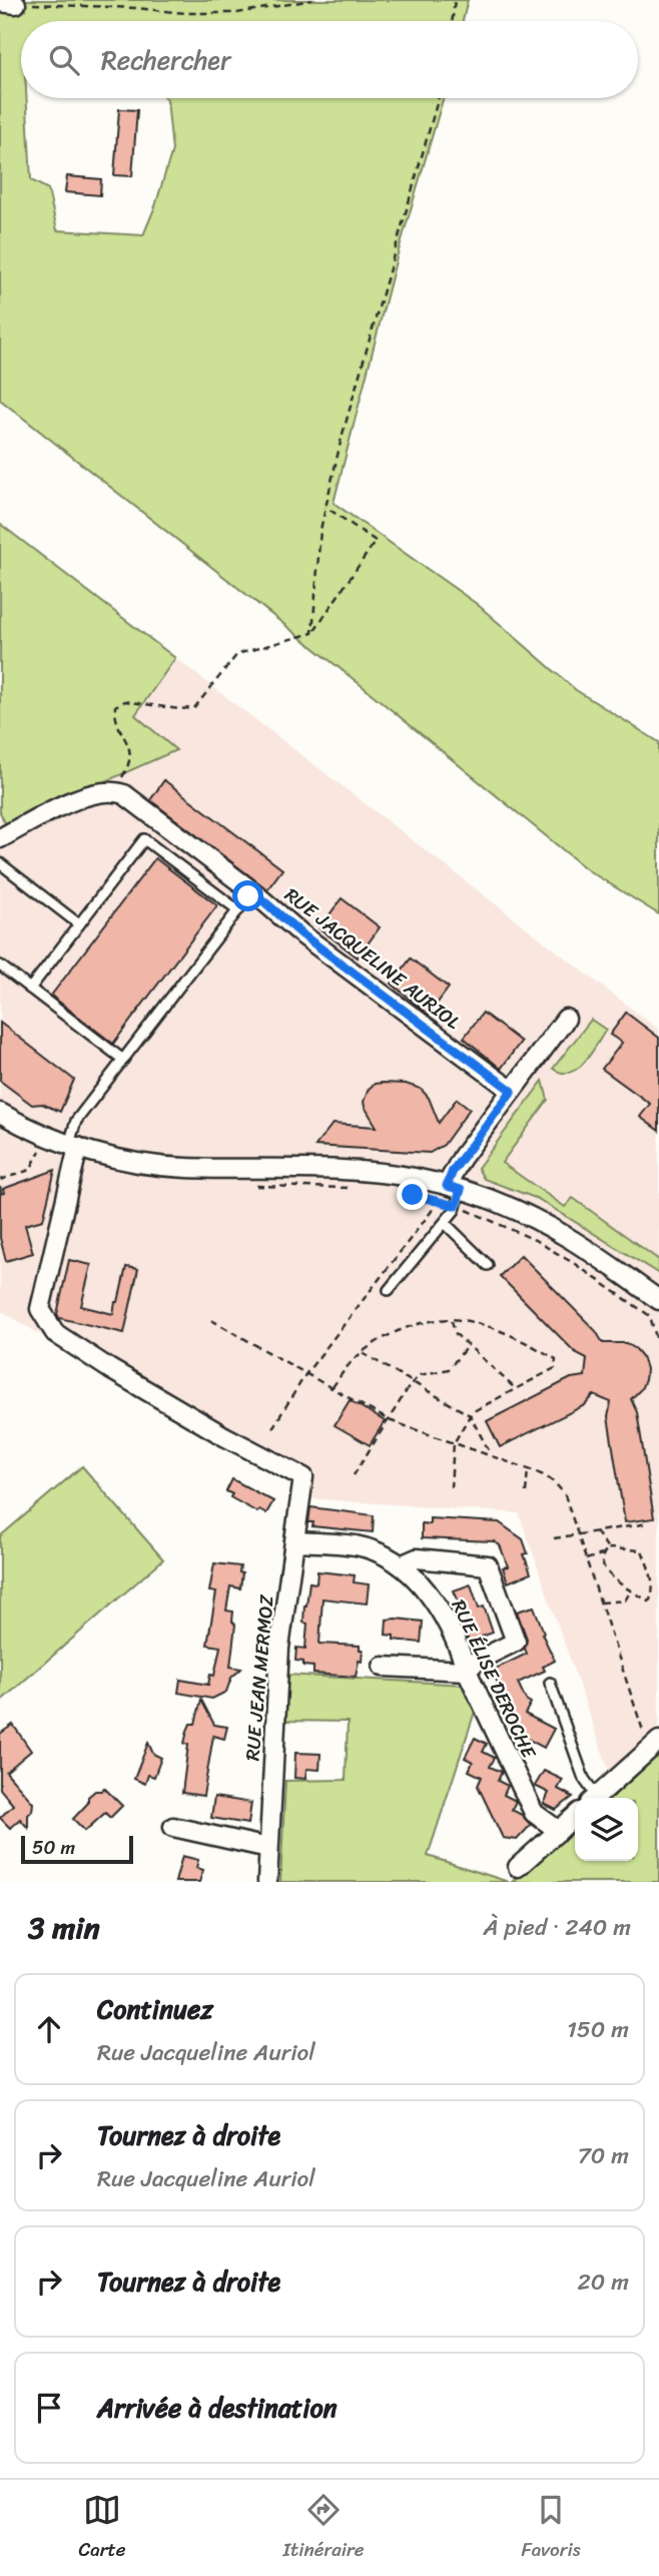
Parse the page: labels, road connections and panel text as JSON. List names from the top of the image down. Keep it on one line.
{"streets":{"street":["RUE JACQUELINE AURIOL","RUE JEAN MERMOZ","RUE ÉLISE DEROCHE"]},"crossings":[["RUE JEAN MERMOZ","RUE ÉLISE DEROCHE"]],"scale_bar":"50 m","page":{"search":"Rechercher","scale":"50 m","heading":["3 min","À pied · 240 m"],"list":[["Continuez","Rue Jacqueline Auriol","150 m"],["Tournez à droite","Rue Jacqueline Auriol","70 m"],["Tournez à droite","20 m"],"Arrivée à destination"],"nav":["Carte","Itinéraire","Favoris"]}}
